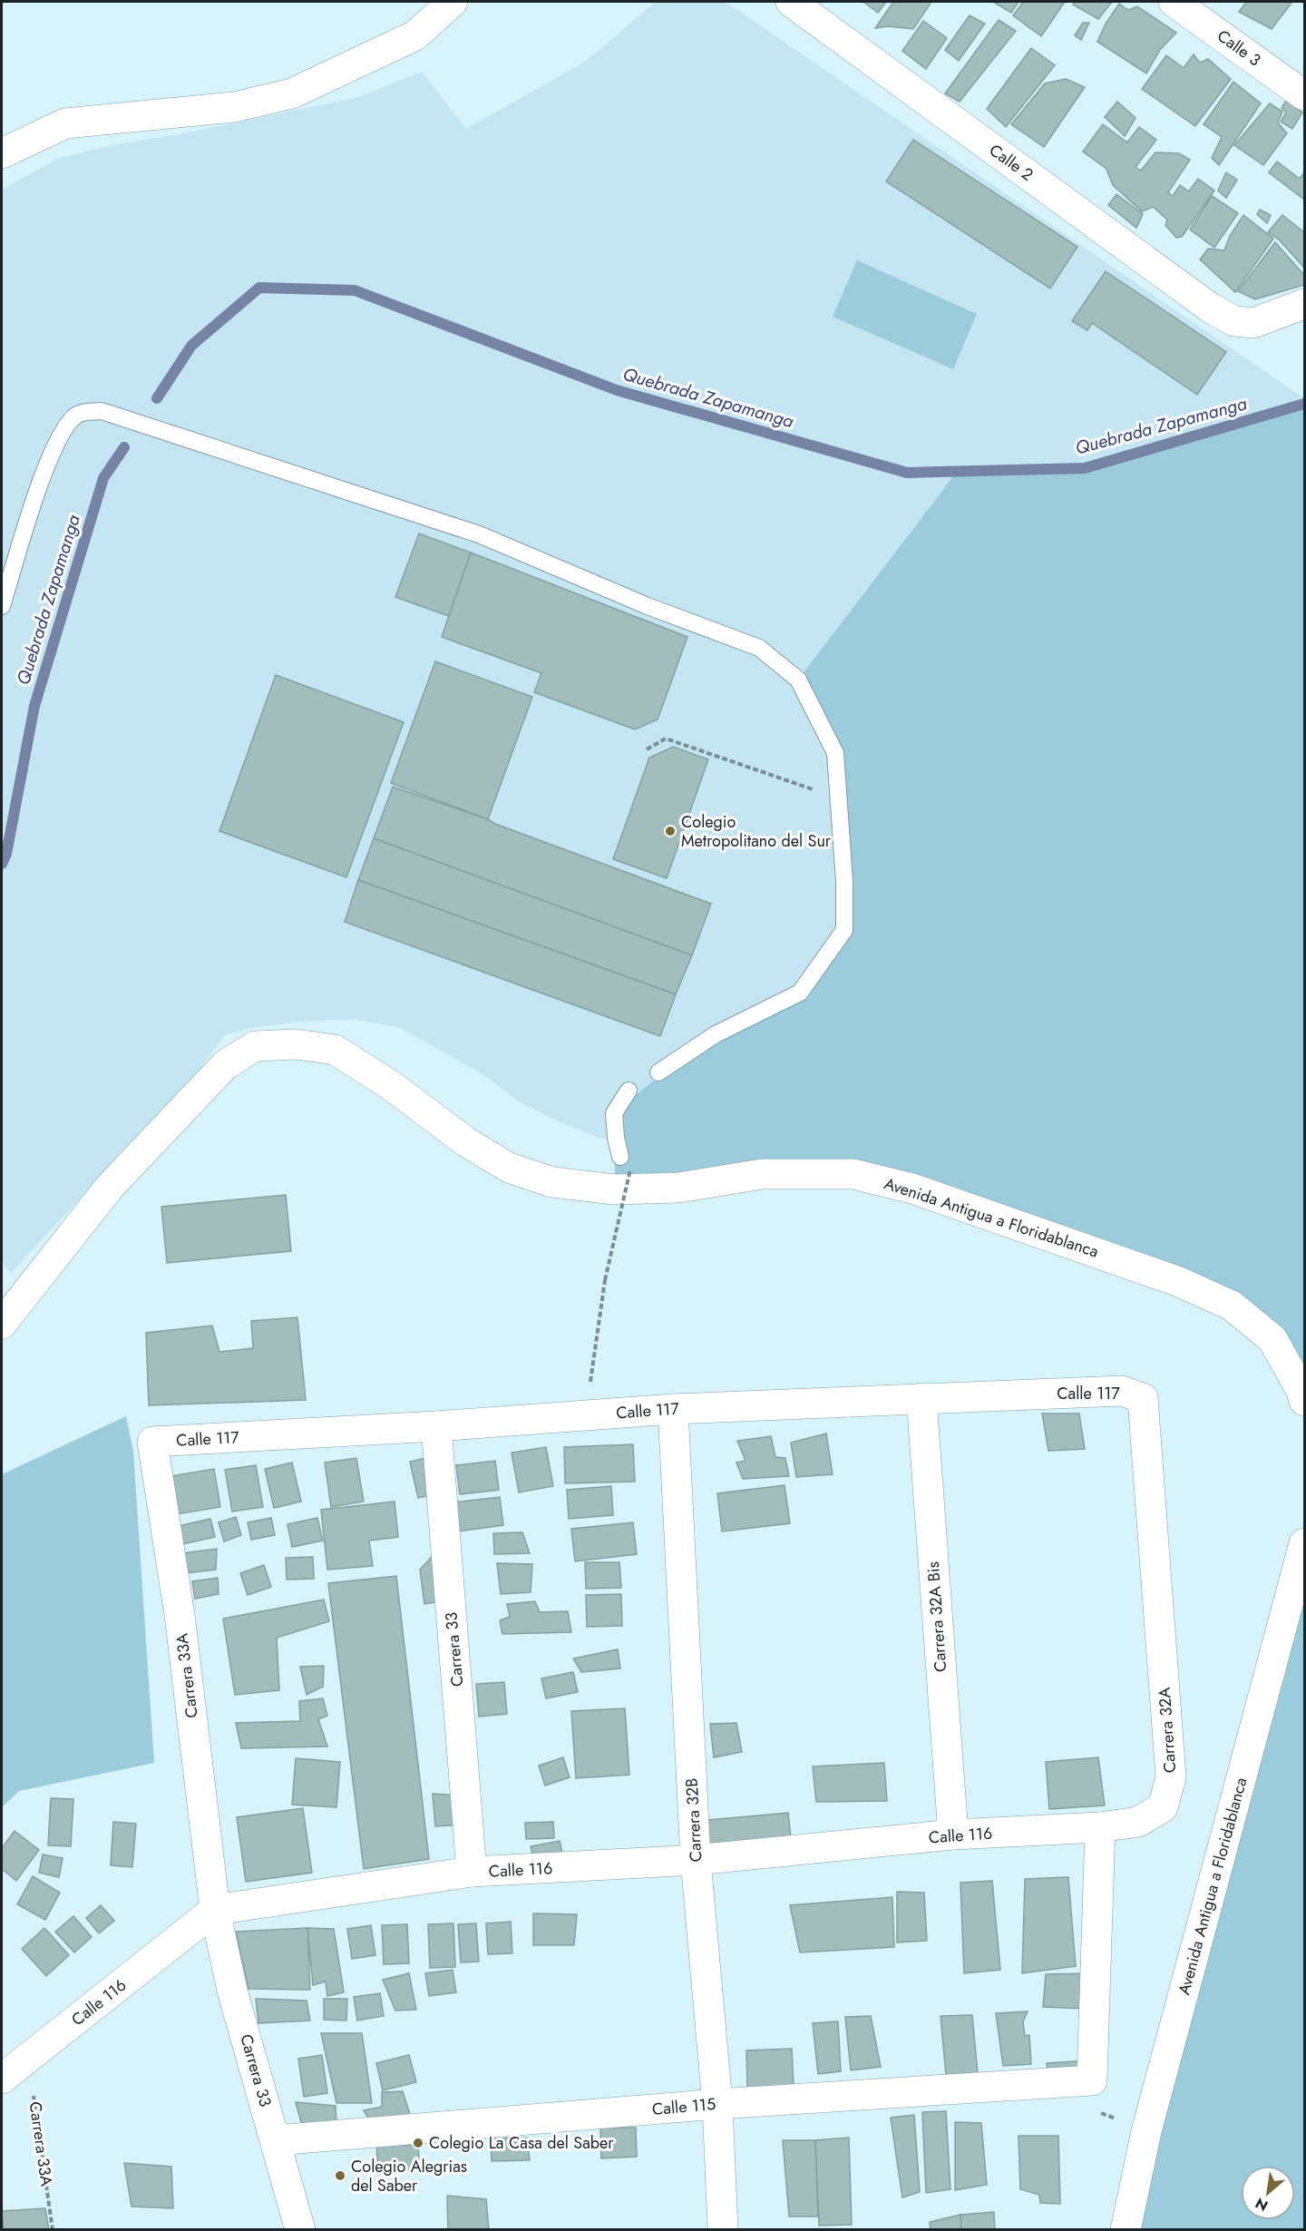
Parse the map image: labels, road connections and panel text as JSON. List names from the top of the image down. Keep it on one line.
{"streets":{"street":["Calle 3","Calle 2","Avenida Antigua a Floridablanca","Calle 117","Carrera 32A Bis","Carrera 33","Carrera 33A","Carrera 32A","Carrera 32B","Calle 116","Calle 115"]},"crossings":[["Calle 117","Carrera 32A Bis"],["Calle 117","Carrera 33"],["Calle 117","Carrera 33A"],["Calle 117","Carrera 32A"],["Calle 117","Carrera 32B"],["Carrera 32A Bis","Calle 116"],["Carrera 33","Carrera 33A"],["Carrera 33","Calle 116"],["Carrera 33","Calle 115"],["Carrera 33A","Calle 116"],["Carrera 32A","Calle 116"],["Carrera 32B","Calle 116"],["Carrera 32B","Calle 115"]],"water":["Quebrada Zapamanga"],"places":["Colegio Metropolitano del Sur","Colegio La Casa del Saber","Colegio Alegrias del Saber"],"north":"bottom left"}
